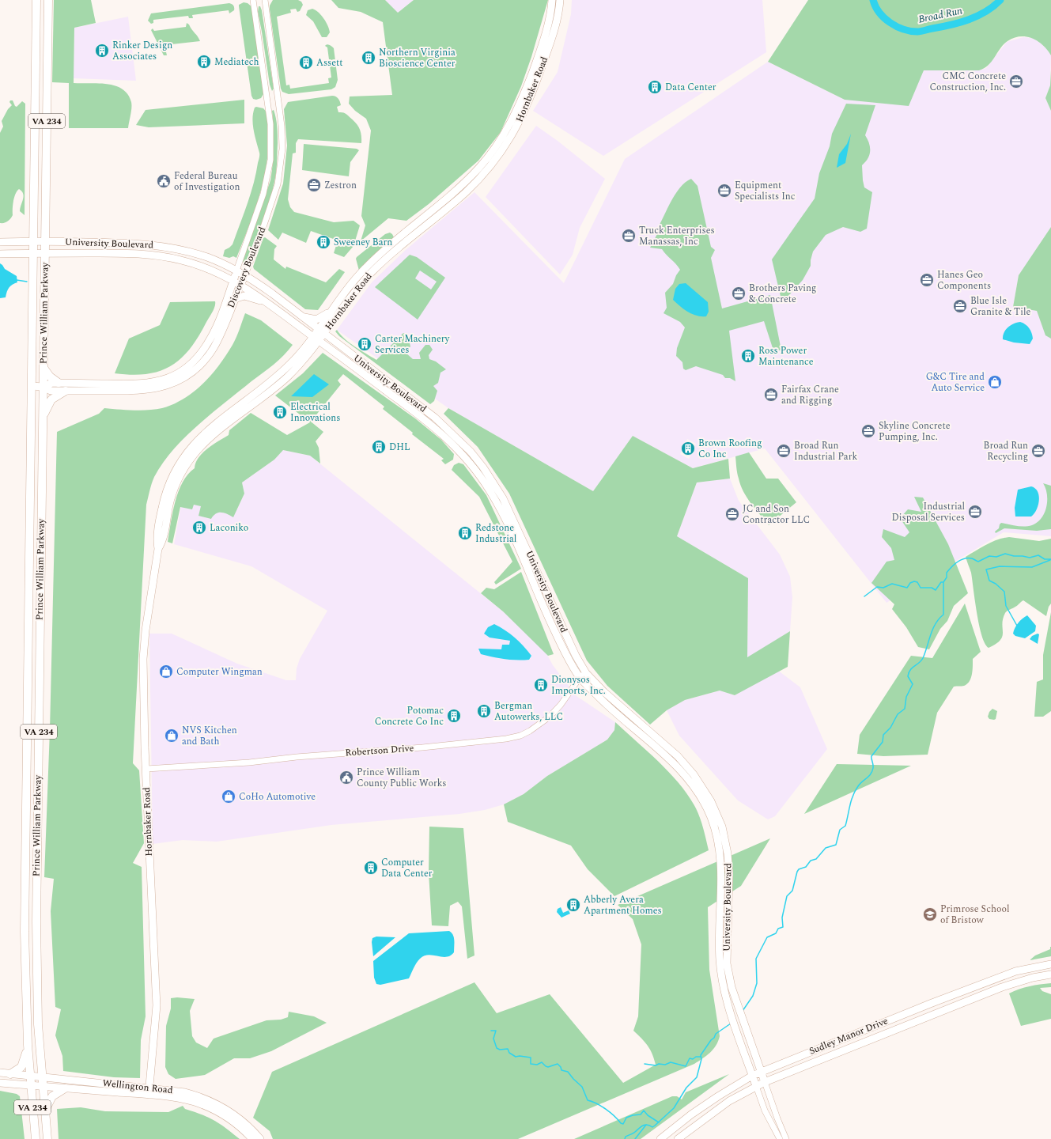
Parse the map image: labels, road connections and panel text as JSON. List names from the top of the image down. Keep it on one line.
{"streets":{"highway":["VA 234","Prince William Parkway"],"main road":["Hornbaker Road","University Boulevard","Discovery Boulevard","Sudley Manor Drive","Wellington Road"],"street":["Robertson Drive"]},"crossings":[["Hornbaker Road","University Boulevard"],["Hornbaker Road","Robertson Drive"],["Hornbaker Road","Wellington Road"],["University Boulevard","Discovery Boulevard"],["University Boulevard","Prince William Parkway"],["University Boulevard","Robertson Drive"],["University Boulevard","Sudley Manor Drive"],["Discovery Boulevard","Prince William Parkway"],["Prince William Parkway","Wellington Road"]],"water":["Broad Run"],"places":{"building":["Rinker Design Associates","Northern Virginia Bioscience Center","Mediatech","Assett","Data Center","Sweeney Barn","Carter Machinery Services","Ross Power Maintenance","Electrical Innovations","DHL","Brown Roofing Co Inc","Laconiko","Redstone Industrial","Dionysos Imports, Inc.","Bergman Autowerks, LLC","Potomac Concrete Co Inc","Computer Data Center","Abberly Avera Apartment Homes"],"office":["CMC Concrete Construction, Inc.","Zestron","Equipment Specialists Inc","Truck Enterprises Manassas, Inc","Hanes Geo Components","Brothers Paving & Concrete","Blue Isle Granite & Tile","Fairfax Crane and Rigging","Skyline Concrete Pumping, Inc.","Broad Run Industrial Park","Broad Run Recycling","Industrial Disposal Services","JC and Son Contractor LLC"],"public building":["Federal Bureau of Investigation","Prince William County Public Works"],"shop":["G&C Tire and Auto Service","Computer Wingman","NVS Kitchen and Bath","CoHo Automotive"],"school or university":["Primrose School of Bristow"]}}
